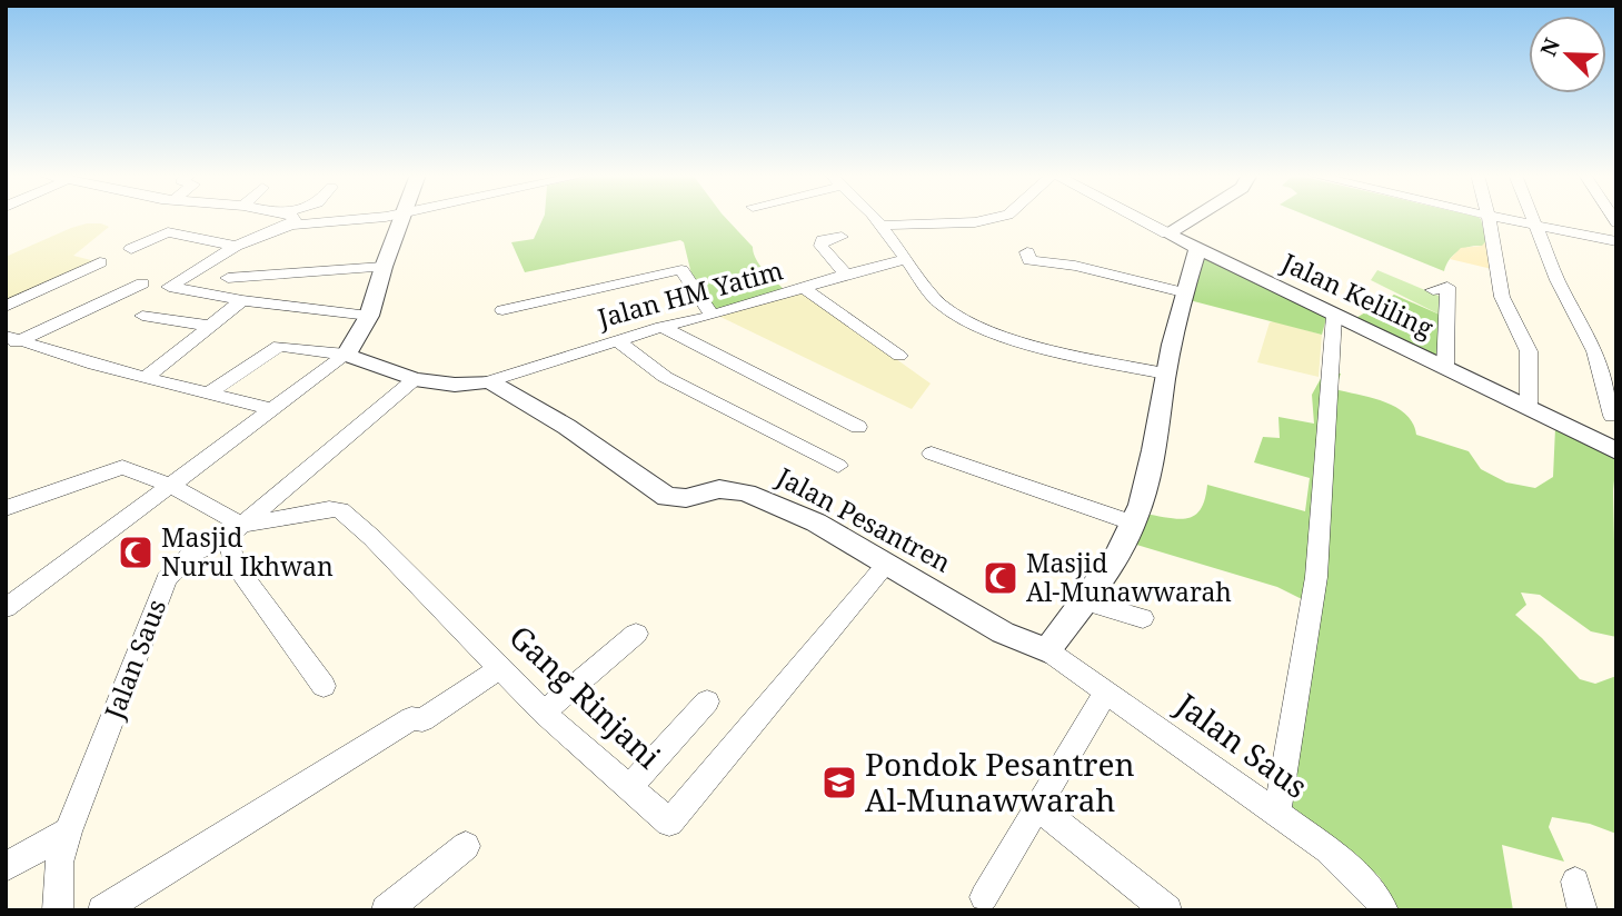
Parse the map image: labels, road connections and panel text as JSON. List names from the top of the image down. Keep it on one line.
{"streets":{"street":["Jalan HM Yatim","Jalan Keliling","Jalan Pesantren","Jalan Saus","Gang Rinjani"]},"crossings":[["Jalan HM Yatim","Jalan Pesantren"],["Jalan Pesantren","Jalan Saus"],["Jalan Pesantren","Gang Rinjani"],["Jalan Saus","Gang Rinjani"]],"places":{"mosque":["Masjid Nurul Ikhwan","Masjid Al-Munawwarah"],"school or university":["Pondok Pesantren Al-Munawwarah"]},"north":"top left"}
